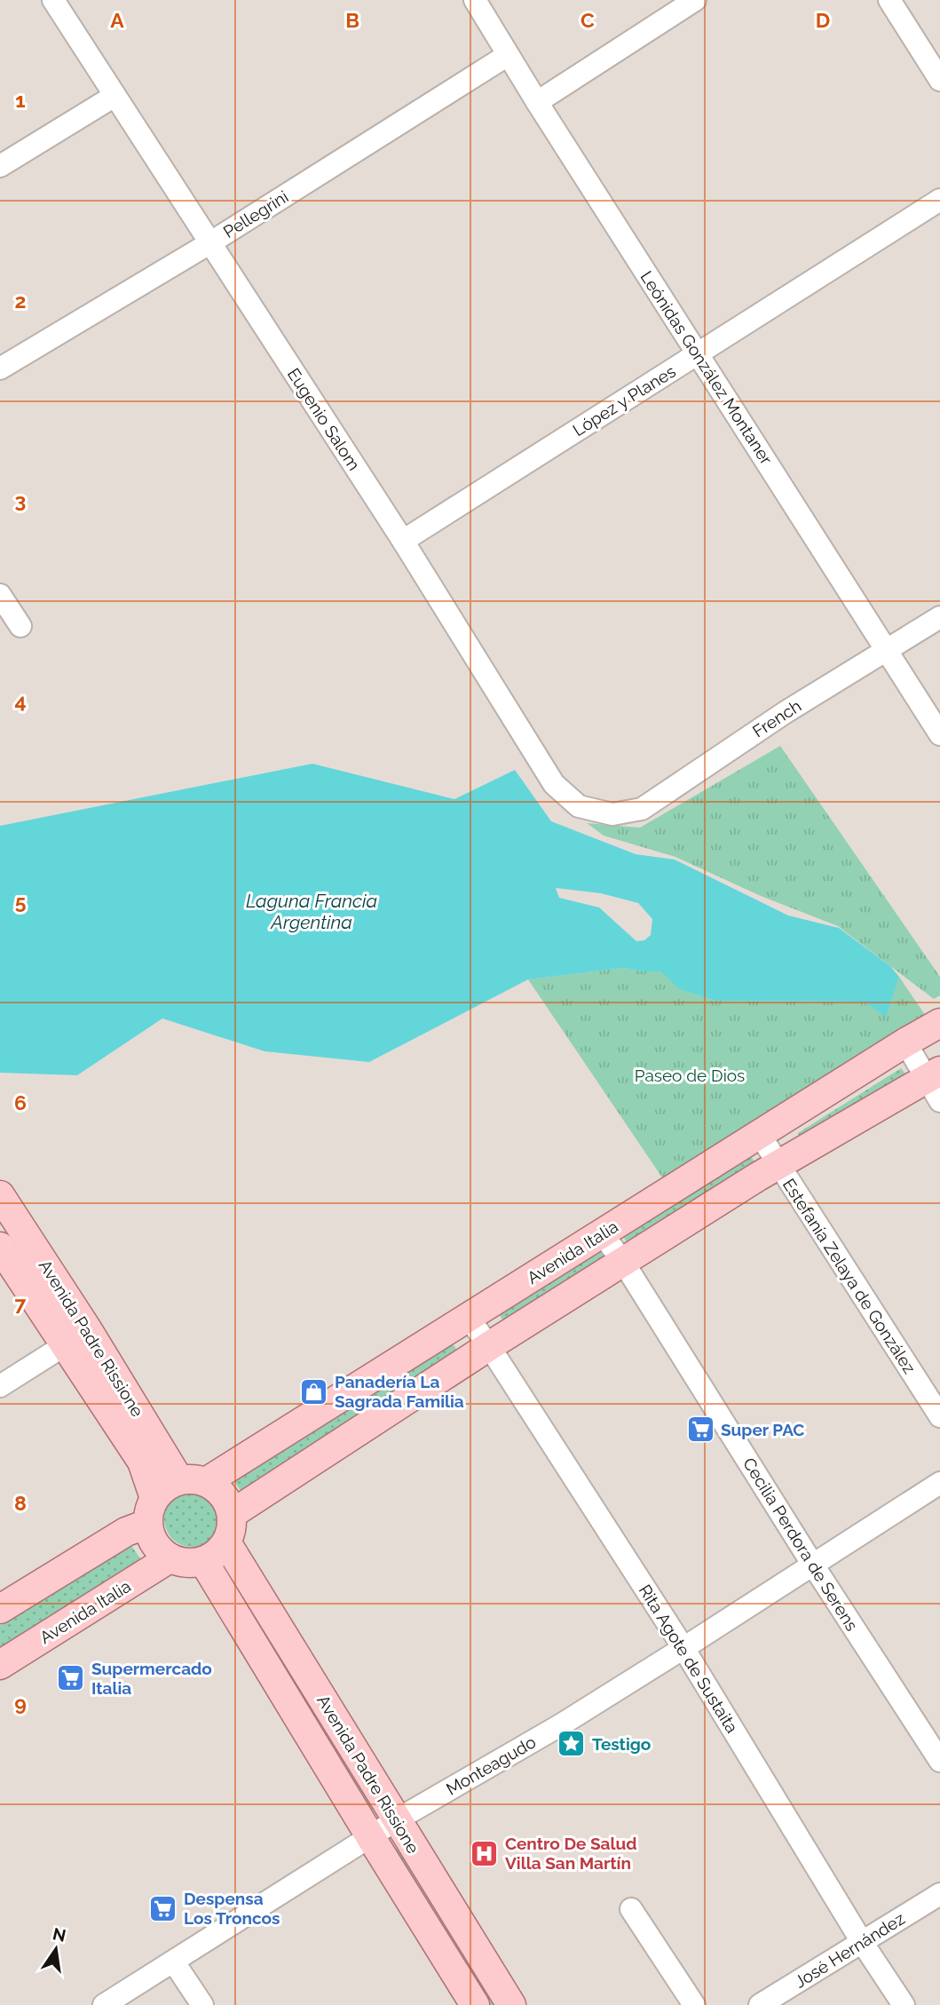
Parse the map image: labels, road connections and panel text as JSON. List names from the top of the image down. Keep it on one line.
{"streets":{"main road":["Avenida Italia","Avenida Padre Rissione"],"street":["Pellegrini","Leónidas González Montaner","López y Planes","Eugenio Salom","French","Estefanía Zelaya de González","Cecilia Perdora de Serens","Rita Agote de Sustaita","Monteagudo","José Hernández"]},"crossings":[["Pellegrini","Leónidas González Montaner"],["Pellegrini","Eugenio Salom"],["Leónidas González Montaner","López y Planes"],["Leónidas González Montaner","French"],["López y Planes","Eugenio Salom"],["Eugenio Salom","French"],["Avenida Italia","Estefanía Zelaya de González"],["Avenida Italia","Avenida Padre Rissione"],["Avenida Italia","Cecilia Perdora de Serens"],["Avenida Italia","Rita Agote de Sustaita"],["Avenida Padre Rissione","Monteagudo"],["Cecilia Perdora de Serens","Monteagudo"],["Rita Agote de Sustaita","Monteagudo"],["Rita Agote de Sustaita","José Hernández"]],"water":["Laguna Francia Argentina"],"parks":["Paseo de Dios"],"places":{"shop":["Panadería La Sagrada Familia"],"supermarket":["Super PAC","Supermercado Italia","Despensa Los Troncos"],"place":["Testigo"],"hospital":["Centro De Salud Villa San Martín"]},"north":"top","grid":{"columns":["A","B","C","D"],"rows":["1","2","3","4","5","6","7","8","9"]}}
